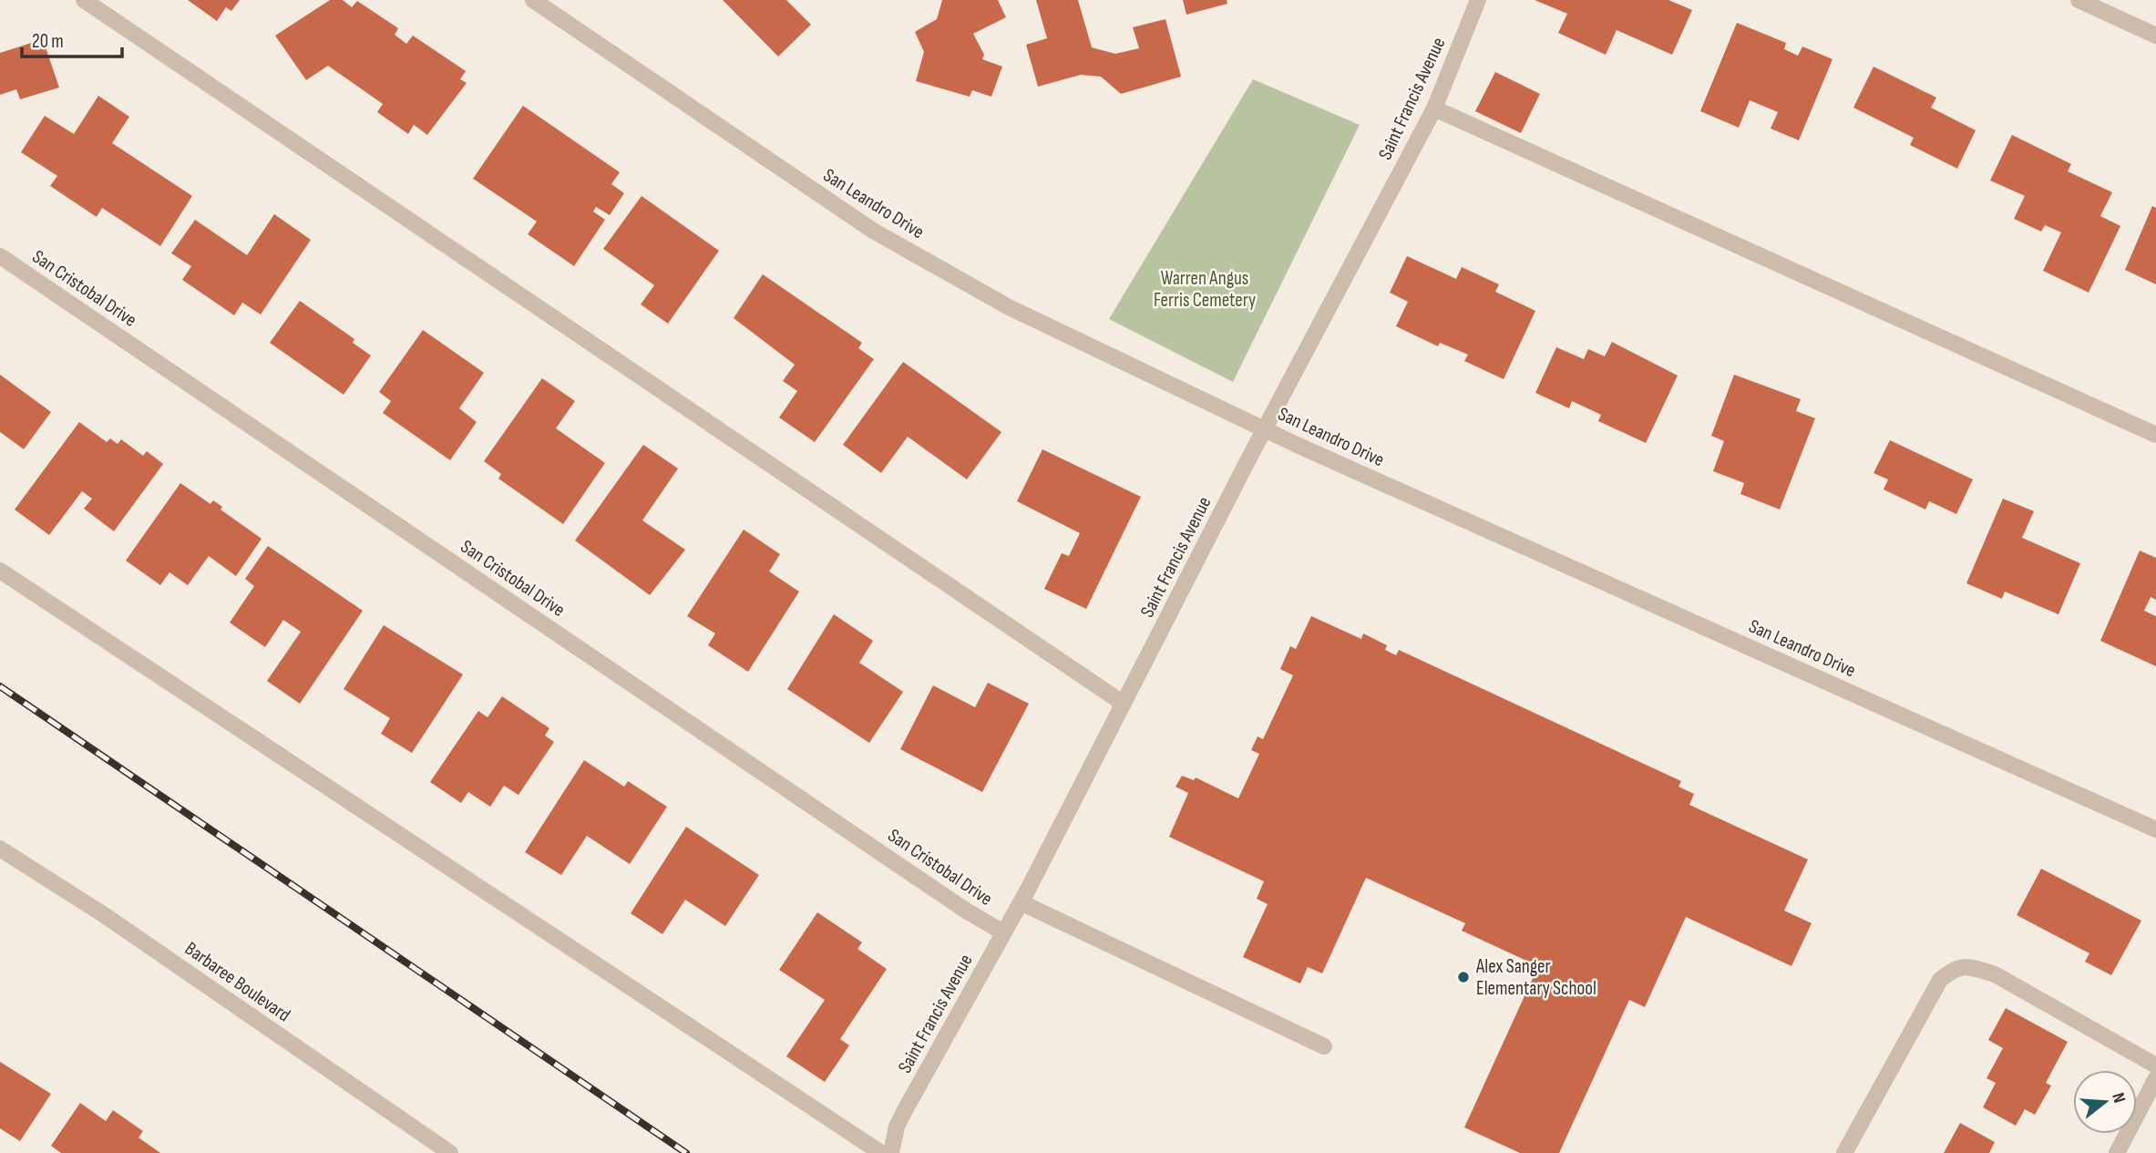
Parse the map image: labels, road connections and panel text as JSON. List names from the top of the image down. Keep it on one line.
{"streets":{"street":["Saint Francis Avenue","San Leandro Drive","San Cristobal Drive","Barbaree Boulevard"]},"crossings":[["Saint Francis Avenue","San Leandro Drive"],["Saint Francis Avenue","San Cristobal Drive"]],"parks":["Warren Angus Ferris Cemetery"],"places":["Alex Sanger Elementary School"],"scale_bar":"20 m","north":"right"}
